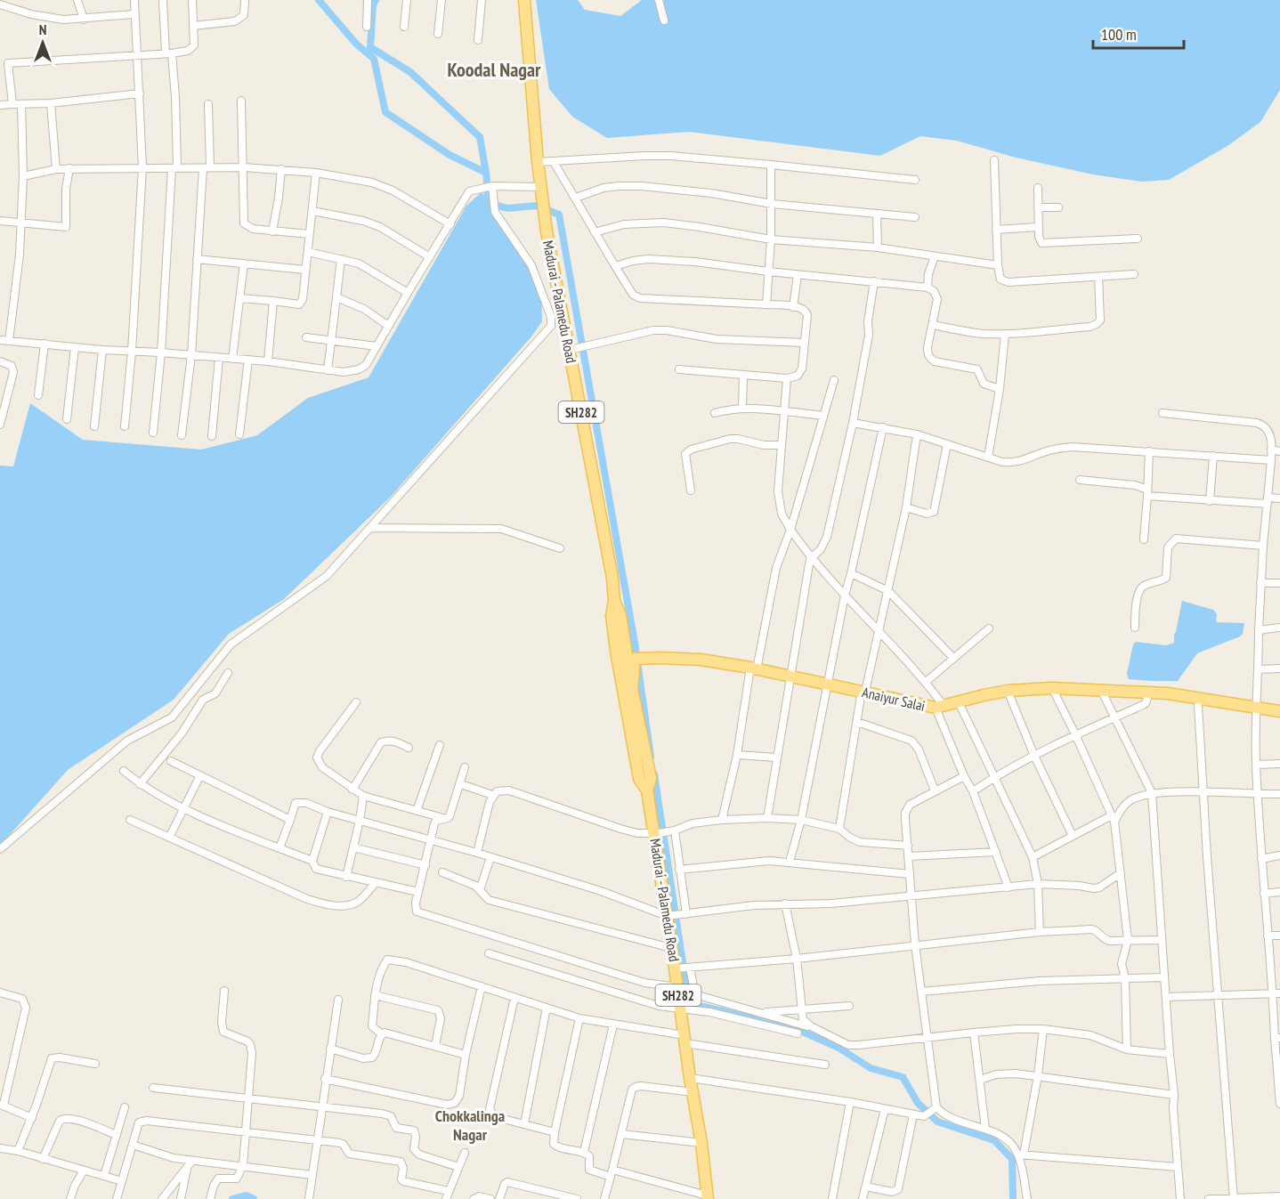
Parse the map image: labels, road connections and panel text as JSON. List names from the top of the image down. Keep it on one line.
{"streets":{"main road":["Madurai - Palamedu Road","SH282","Anaiyur Salai"]},"crossings":[["Madurai - Palamedu Road","Anaiyur Salai"]],"districts":["Koodal Nagar","Chokkalinga Nagar"],"scale_bar":"100 m","north":"top"}
